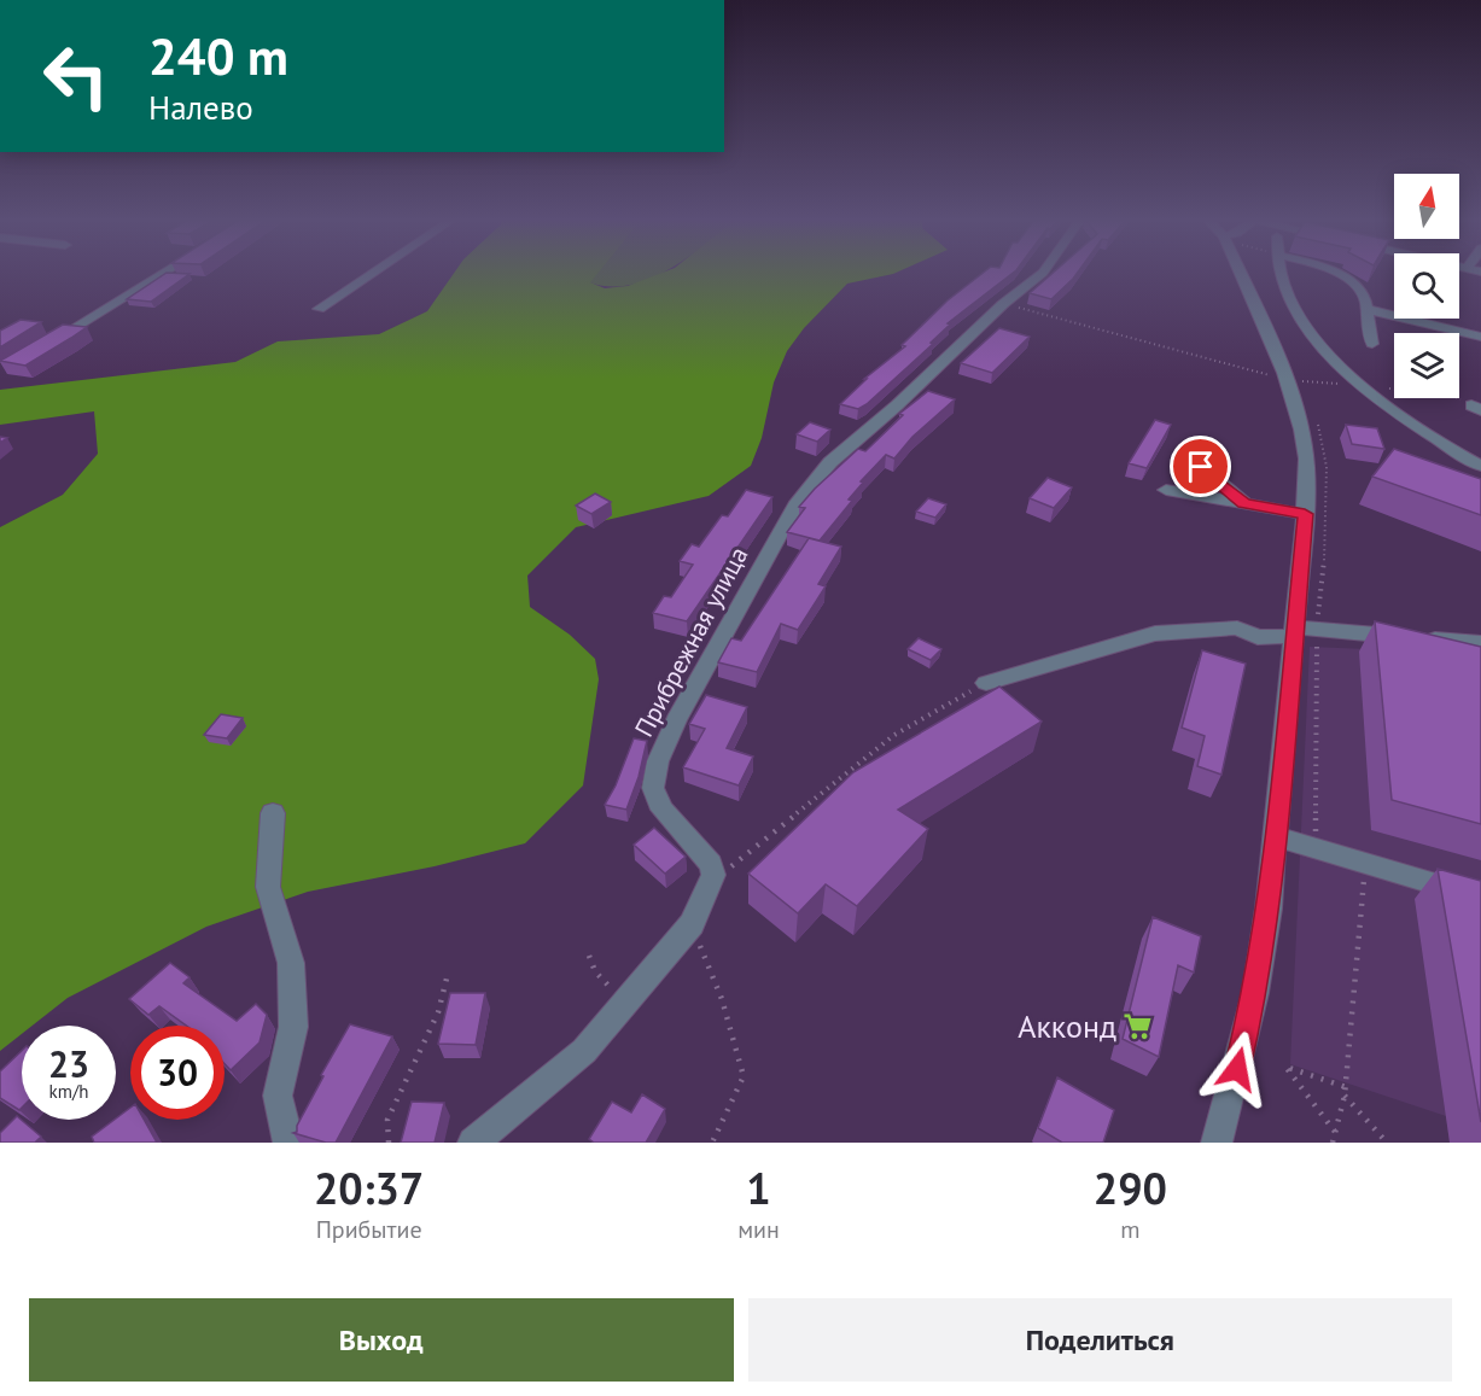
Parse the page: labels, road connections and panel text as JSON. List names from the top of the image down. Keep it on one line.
{"streets":{"street":["Прибрежная улица"]},"places":{"supermarket":["Акконд"]},"north":"top","page":{"turn":["240 m","Налево"],"speed":"23 km/h","limit":"30","eta":["20:37","Прибытие","1","мин","290","m"],"buttons":["Выход","Поделиться"]}}
